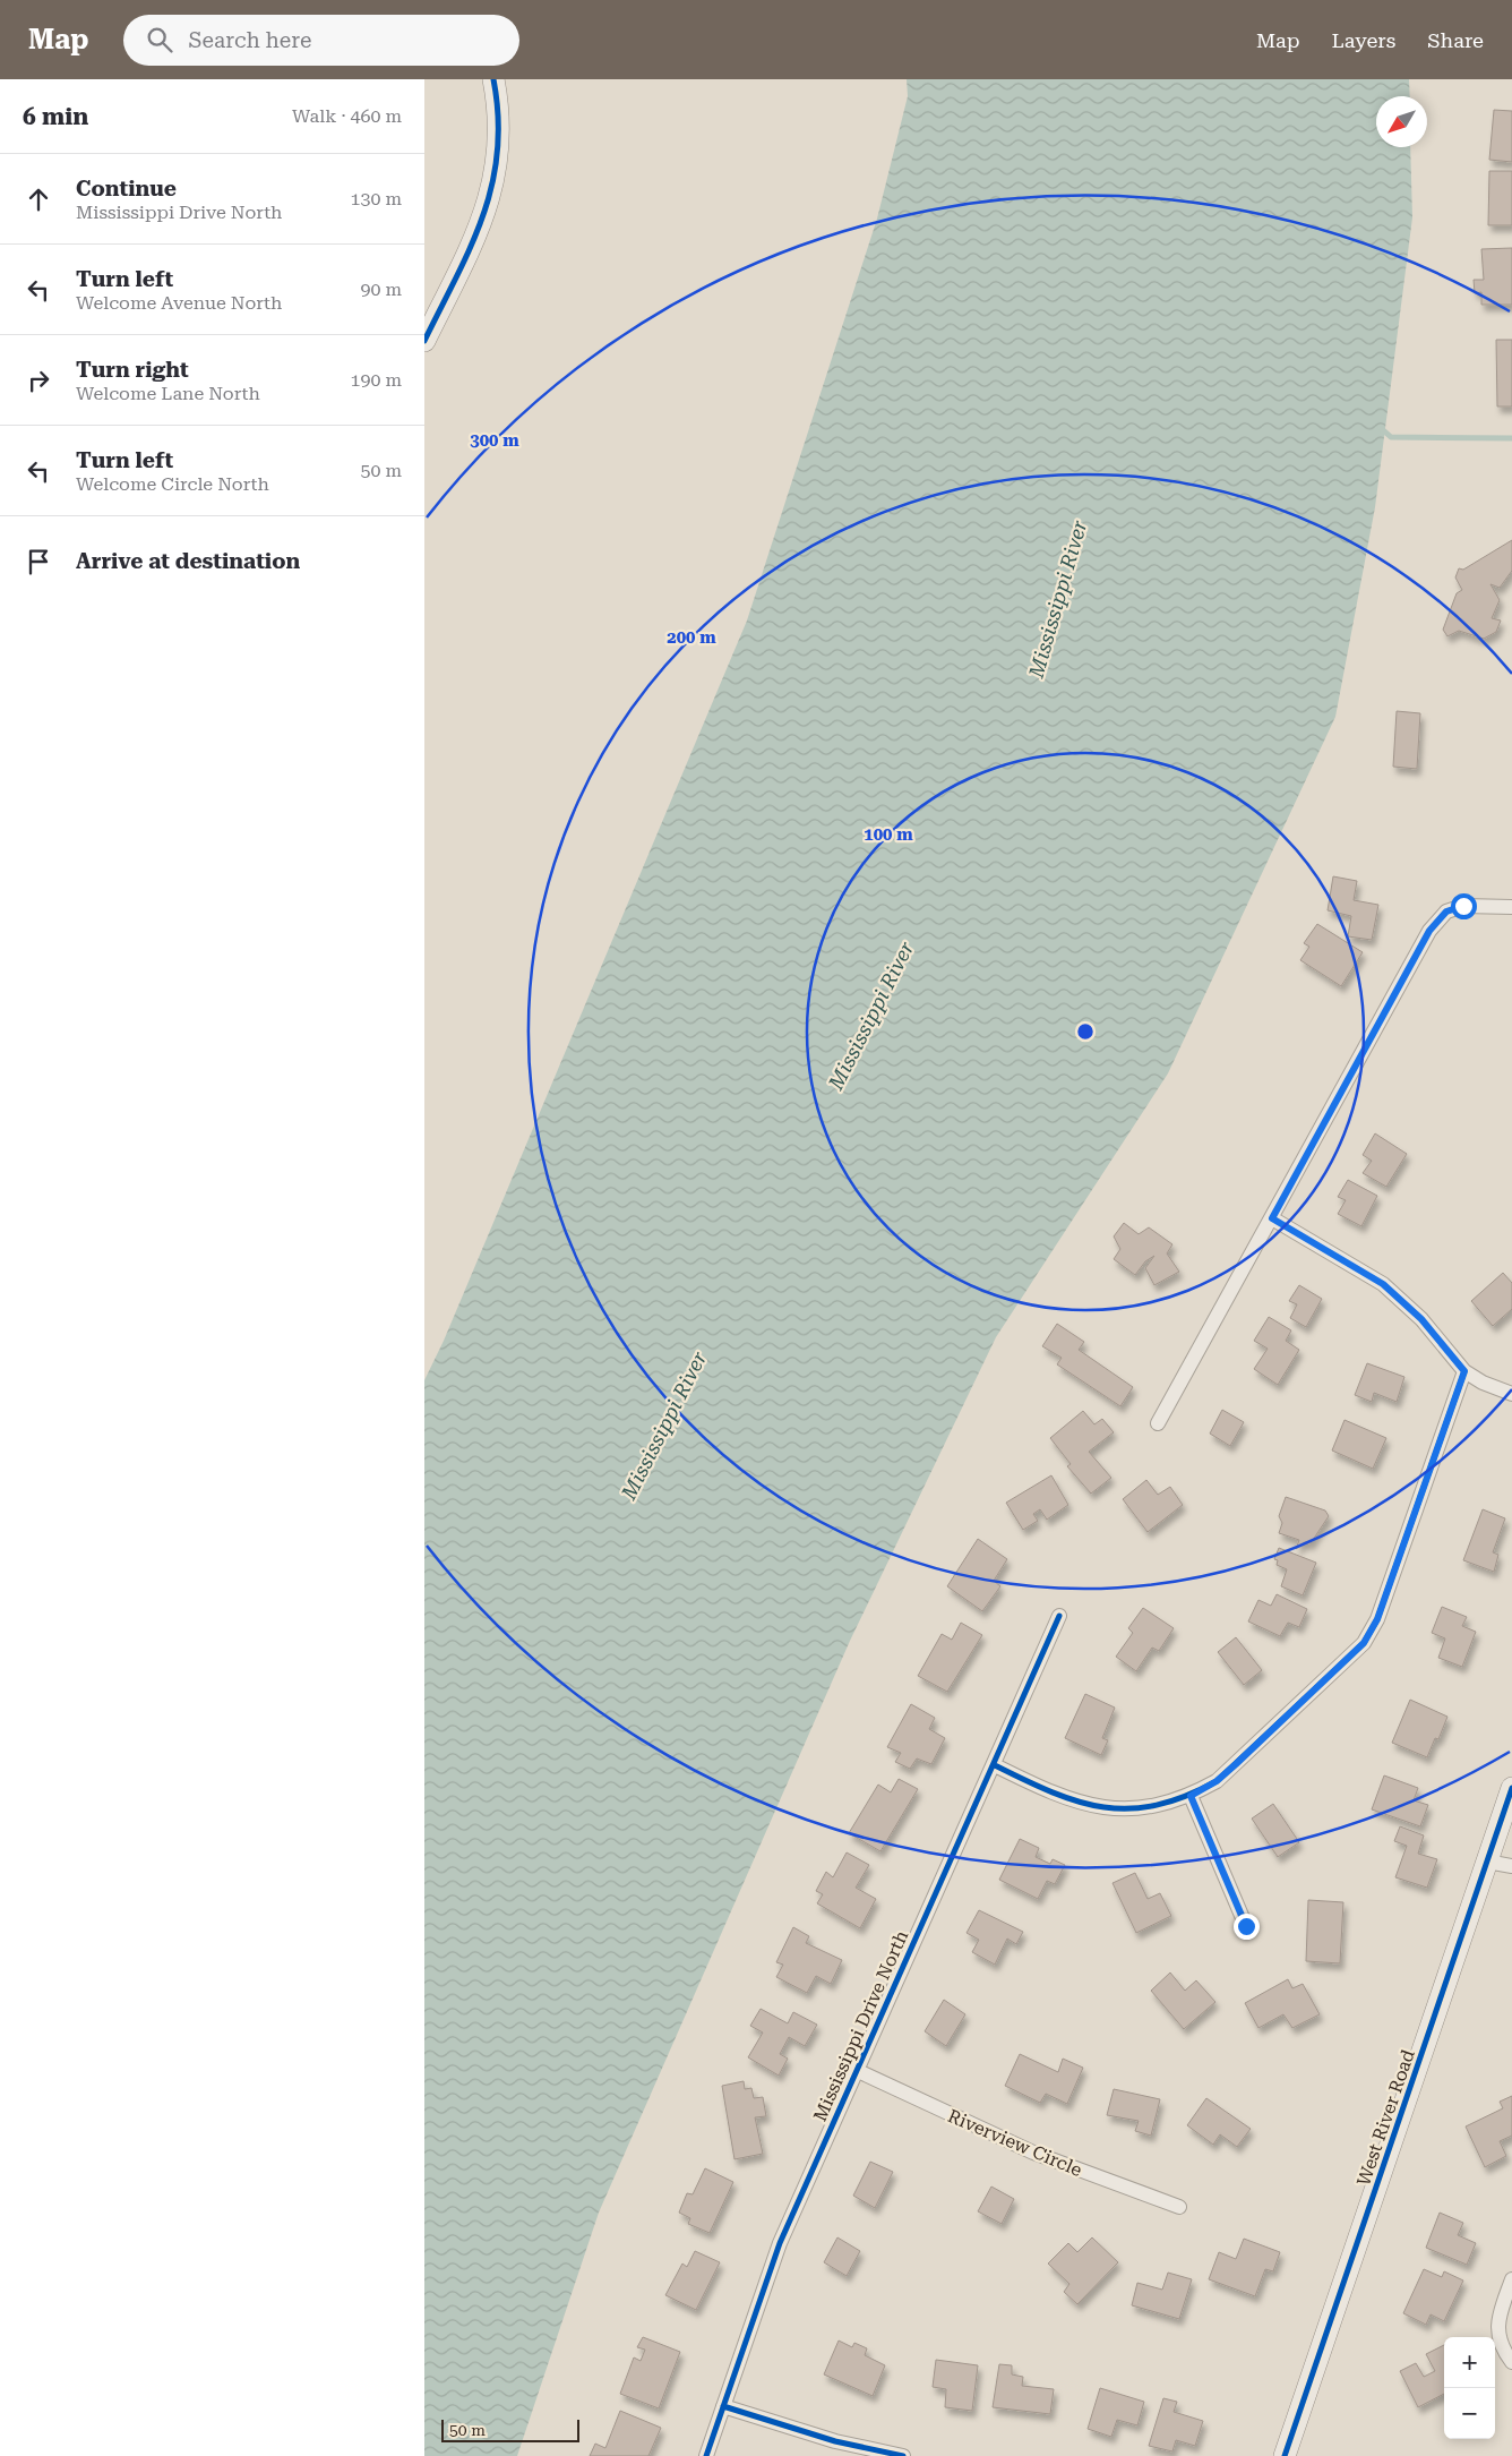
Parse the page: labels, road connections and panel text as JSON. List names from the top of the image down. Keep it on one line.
{"streets":{"main road":["West River Road"],"street":["Mississippi Drive North","Riverview Circle"]},"crossings":[["Mississippi Drive North","Riverview Circle"]],"water":["Mississippi River"],"scale_bar":"50 m","north":"bottom left","page":{"header":"Map","search":"Search here","nav":["Map","Layers","Share"],"heading":["6 min","Walk · 460 m"],"list":[["Continue","Mississippi Drive North","130 m"],["Turn left","Welcome Avenue North","90 m"],["Turn right","Welcome Lane North","190 m"],["Turn left","Welcome Circle North","50 m"],"Arrive at destination"],"map_buttons":["+","−"],"scale":"50 m"},"rings":["300 m","200 m","100 m"]}
